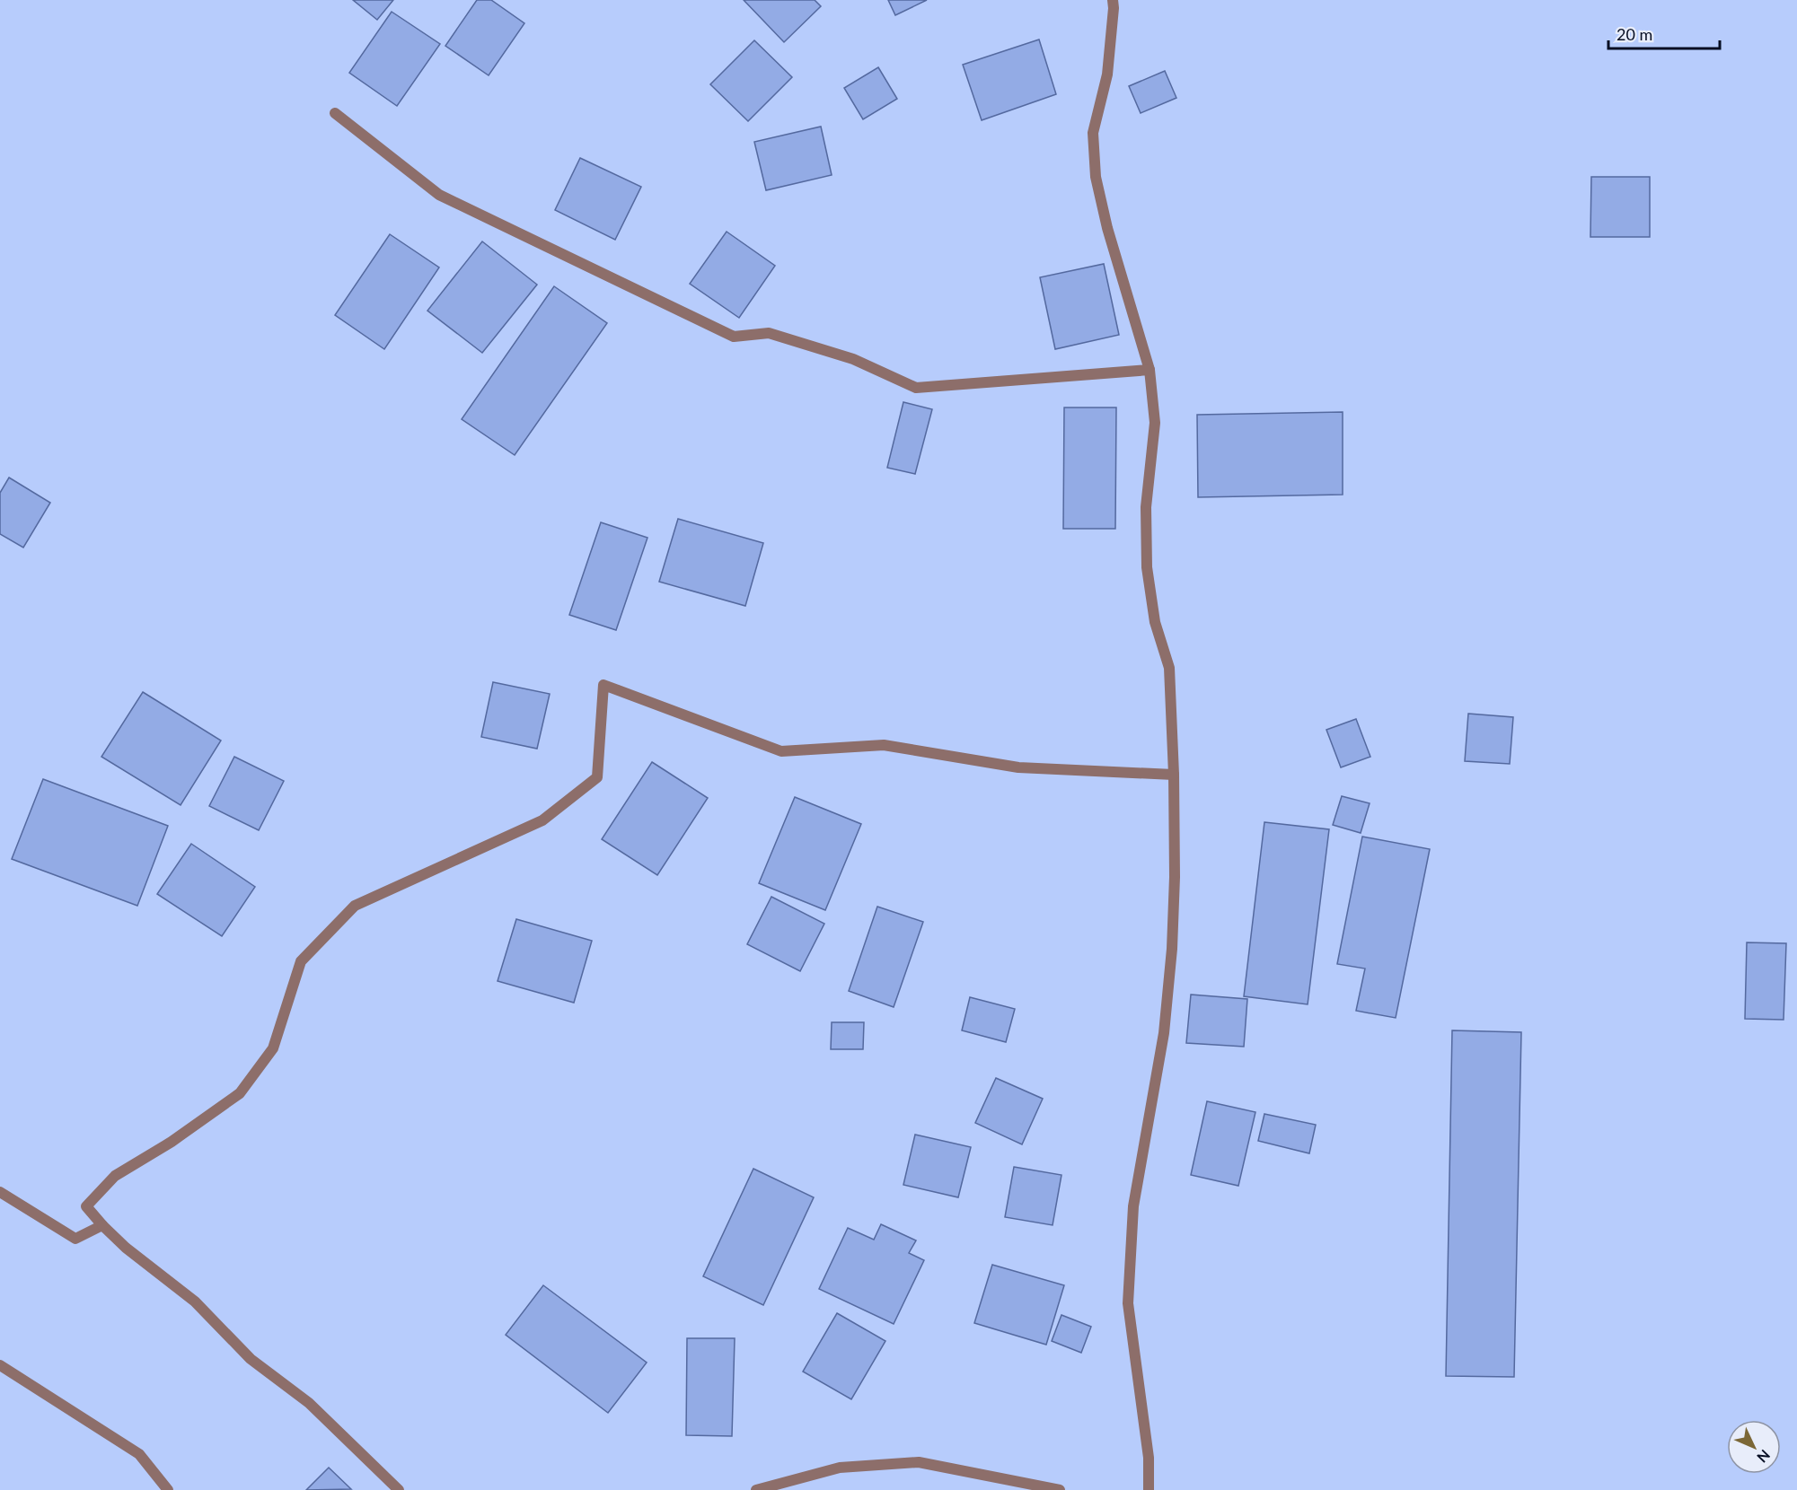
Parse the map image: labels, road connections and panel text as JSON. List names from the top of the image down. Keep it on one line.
{"scale_bar":"20 m","north":"bottom right"}
